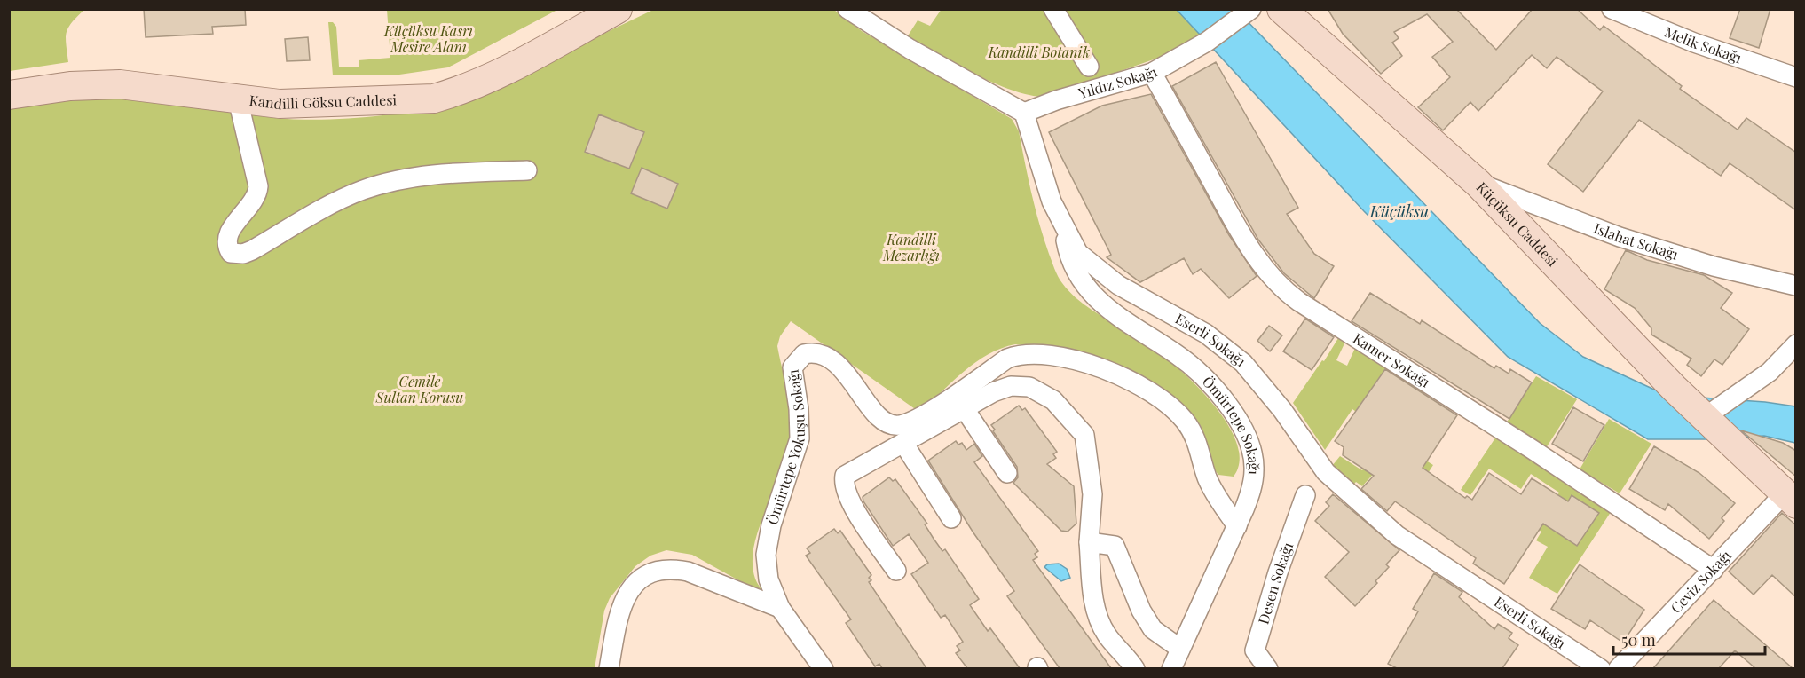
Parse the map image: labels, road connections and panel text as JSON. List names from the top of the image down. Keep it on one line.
{"streets":{"main road":["Kandilli Göksu Caddesi","Küçüksu Caddesi"],"street":["Melik Sokağı","Yıldız Sokağı","Islahat Sokağı","Eserli Sokağı","Kamer Sokağı","Ömürtepe Sokağı","Ömürtepe Yokuşu Sokağı","Ceviz Sokağı","Desen Sokağı"]},"crossings":[["Yıldız Sokağı","Eserli Sokağı"],["Yıldız Sokağı","Kamer Sokağı"],["Küçüksu Caddesi","Islahat Sokağı"],["Küçüksu Caddesi","Ceviz Sokağı"],["Eserli Sokağı","Ömürtepe Sokağı"],["Kamer Sokağı","Ceviz Sokağı"],["Ömürtepe Sokağı","Ömürtepe Yokuşu Sokağı"]],"water":["Küçüksu"],"parks":["Küçüksu Kasrı Mesire Alanı","Kandilli Botanik","Kandilli Mezarlığı","Cemile Sultan Korusu"],"scale_bar":"50 m"}
